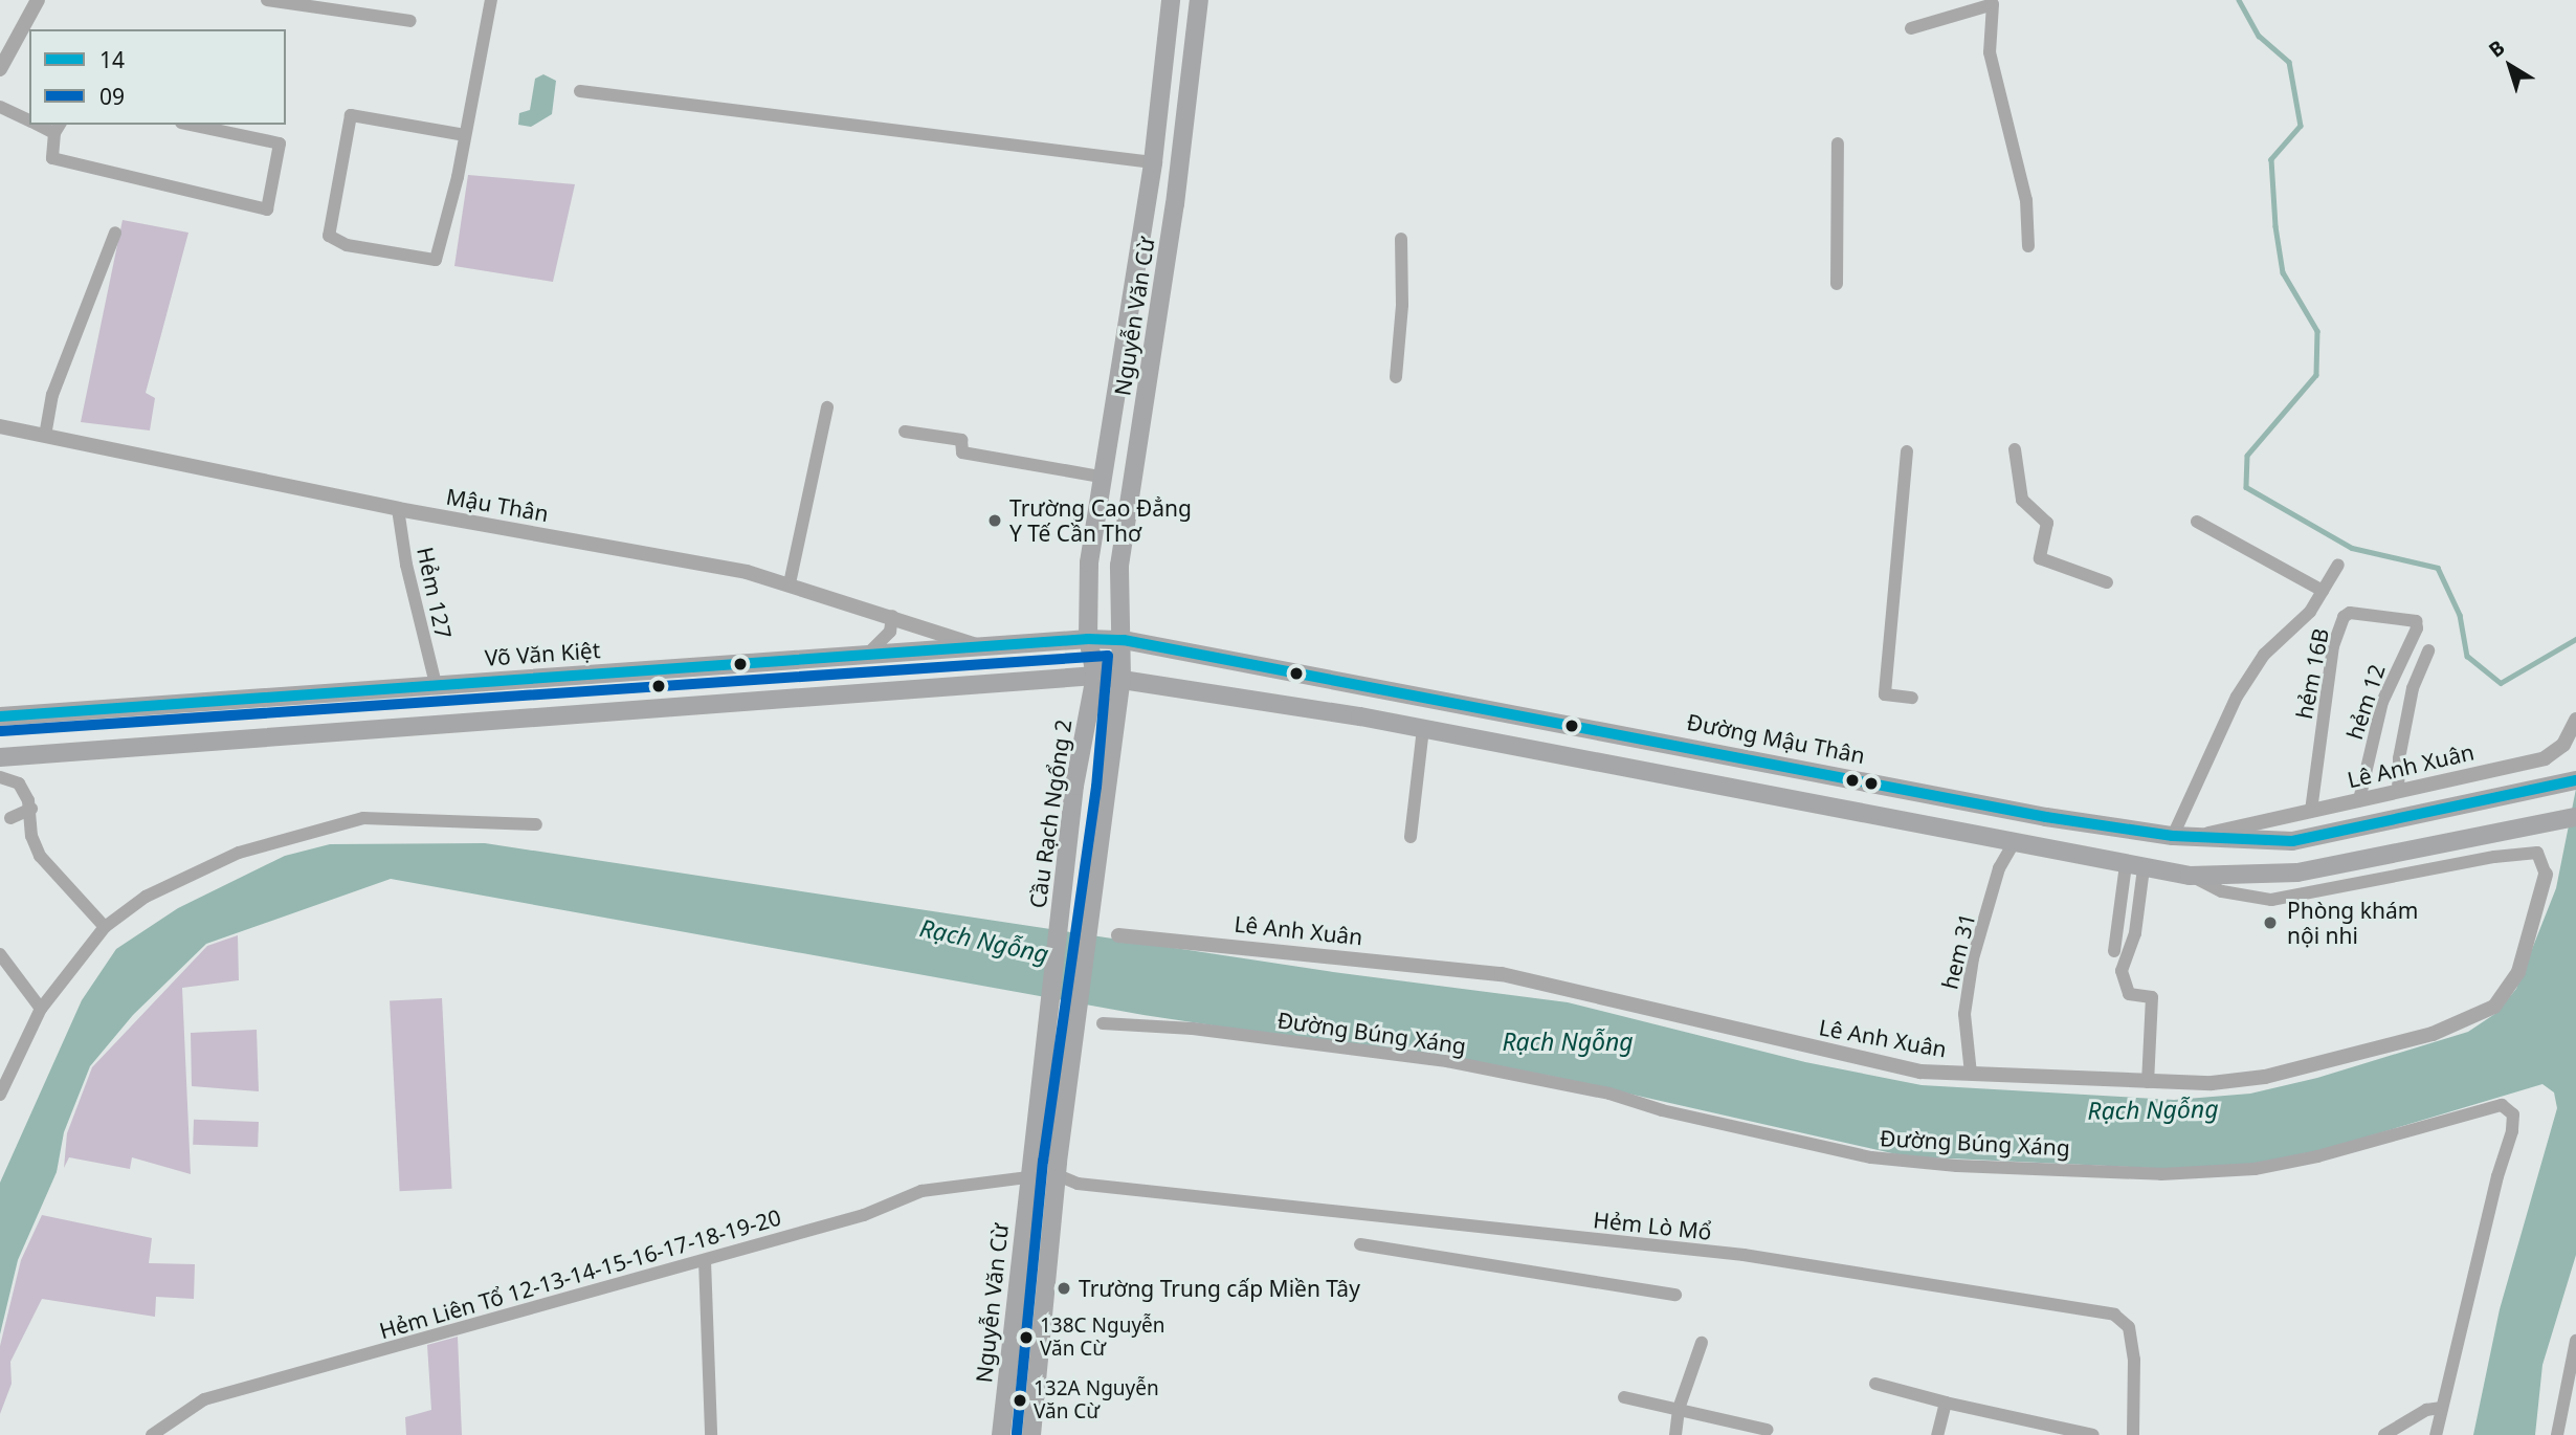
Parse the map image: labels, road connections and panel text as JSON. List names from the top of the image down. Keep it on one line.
{"streets":{"main road":["Nguyễn Văn Cừ","Võ Văn Kiệt","Đường Mậu Thân","Cầu Rạch Ngổng 2"],"street":["Mậu Thân","Hẻm 127","hẻm 16B","hẻm 12","Lê Anh Xuân","hem 31","Đường Búng Xáng","Hẻm Lò Mổ","Hẻm Liên Tổ 12-13-14-15-16-17-18-19-20"]},"crossings":[["Nguyễn Văn Cừ","Võ Văn Kiệt"],["Nguyễn Văn Cừ","Đường Mậu Thân"],["Nguyễn Văn Cừ","Cầu Rạch Ngổng 2"],["Nguyễn Văn Cừ","Hẻm Liên Tổ 12-13-14-15-16-17-18-19-20"],["Mậu Thân","Hẻm 127"],["Mậu Thân","Võ Văn Kiệt"],["Hẻm 127","Võ Văn Kiệt"],["Võ Văn Kiệt","Đường Mậu Thân"],["hẻm 16B","hẻm 12"],["hẻm 16B","Lê Anh Xuân"],["hẻm 12","Lê Anh Xuân"],["Đường Mậu Thân","Lê Anh Xuân"],["Lê Anh Xuân","hem 31"],["Cầu Rạch Ngổng 2","Hẻm Liên Tổ 12-13-14-15-16-17-18-19-20"]],"water":["Rạch Ngỗng"],"places":["Trường Cao Đẳng Y Tế Cần Thơ","Phòng khám nội nhi","Trường Trung cấp Miền Tây","138C Nguyễn Văn Cừ","132A Nguyễn Văn Cừ"],"lines":["transit line 14","transit line 09"],"legend":["14","09"],"north":"top left"}
